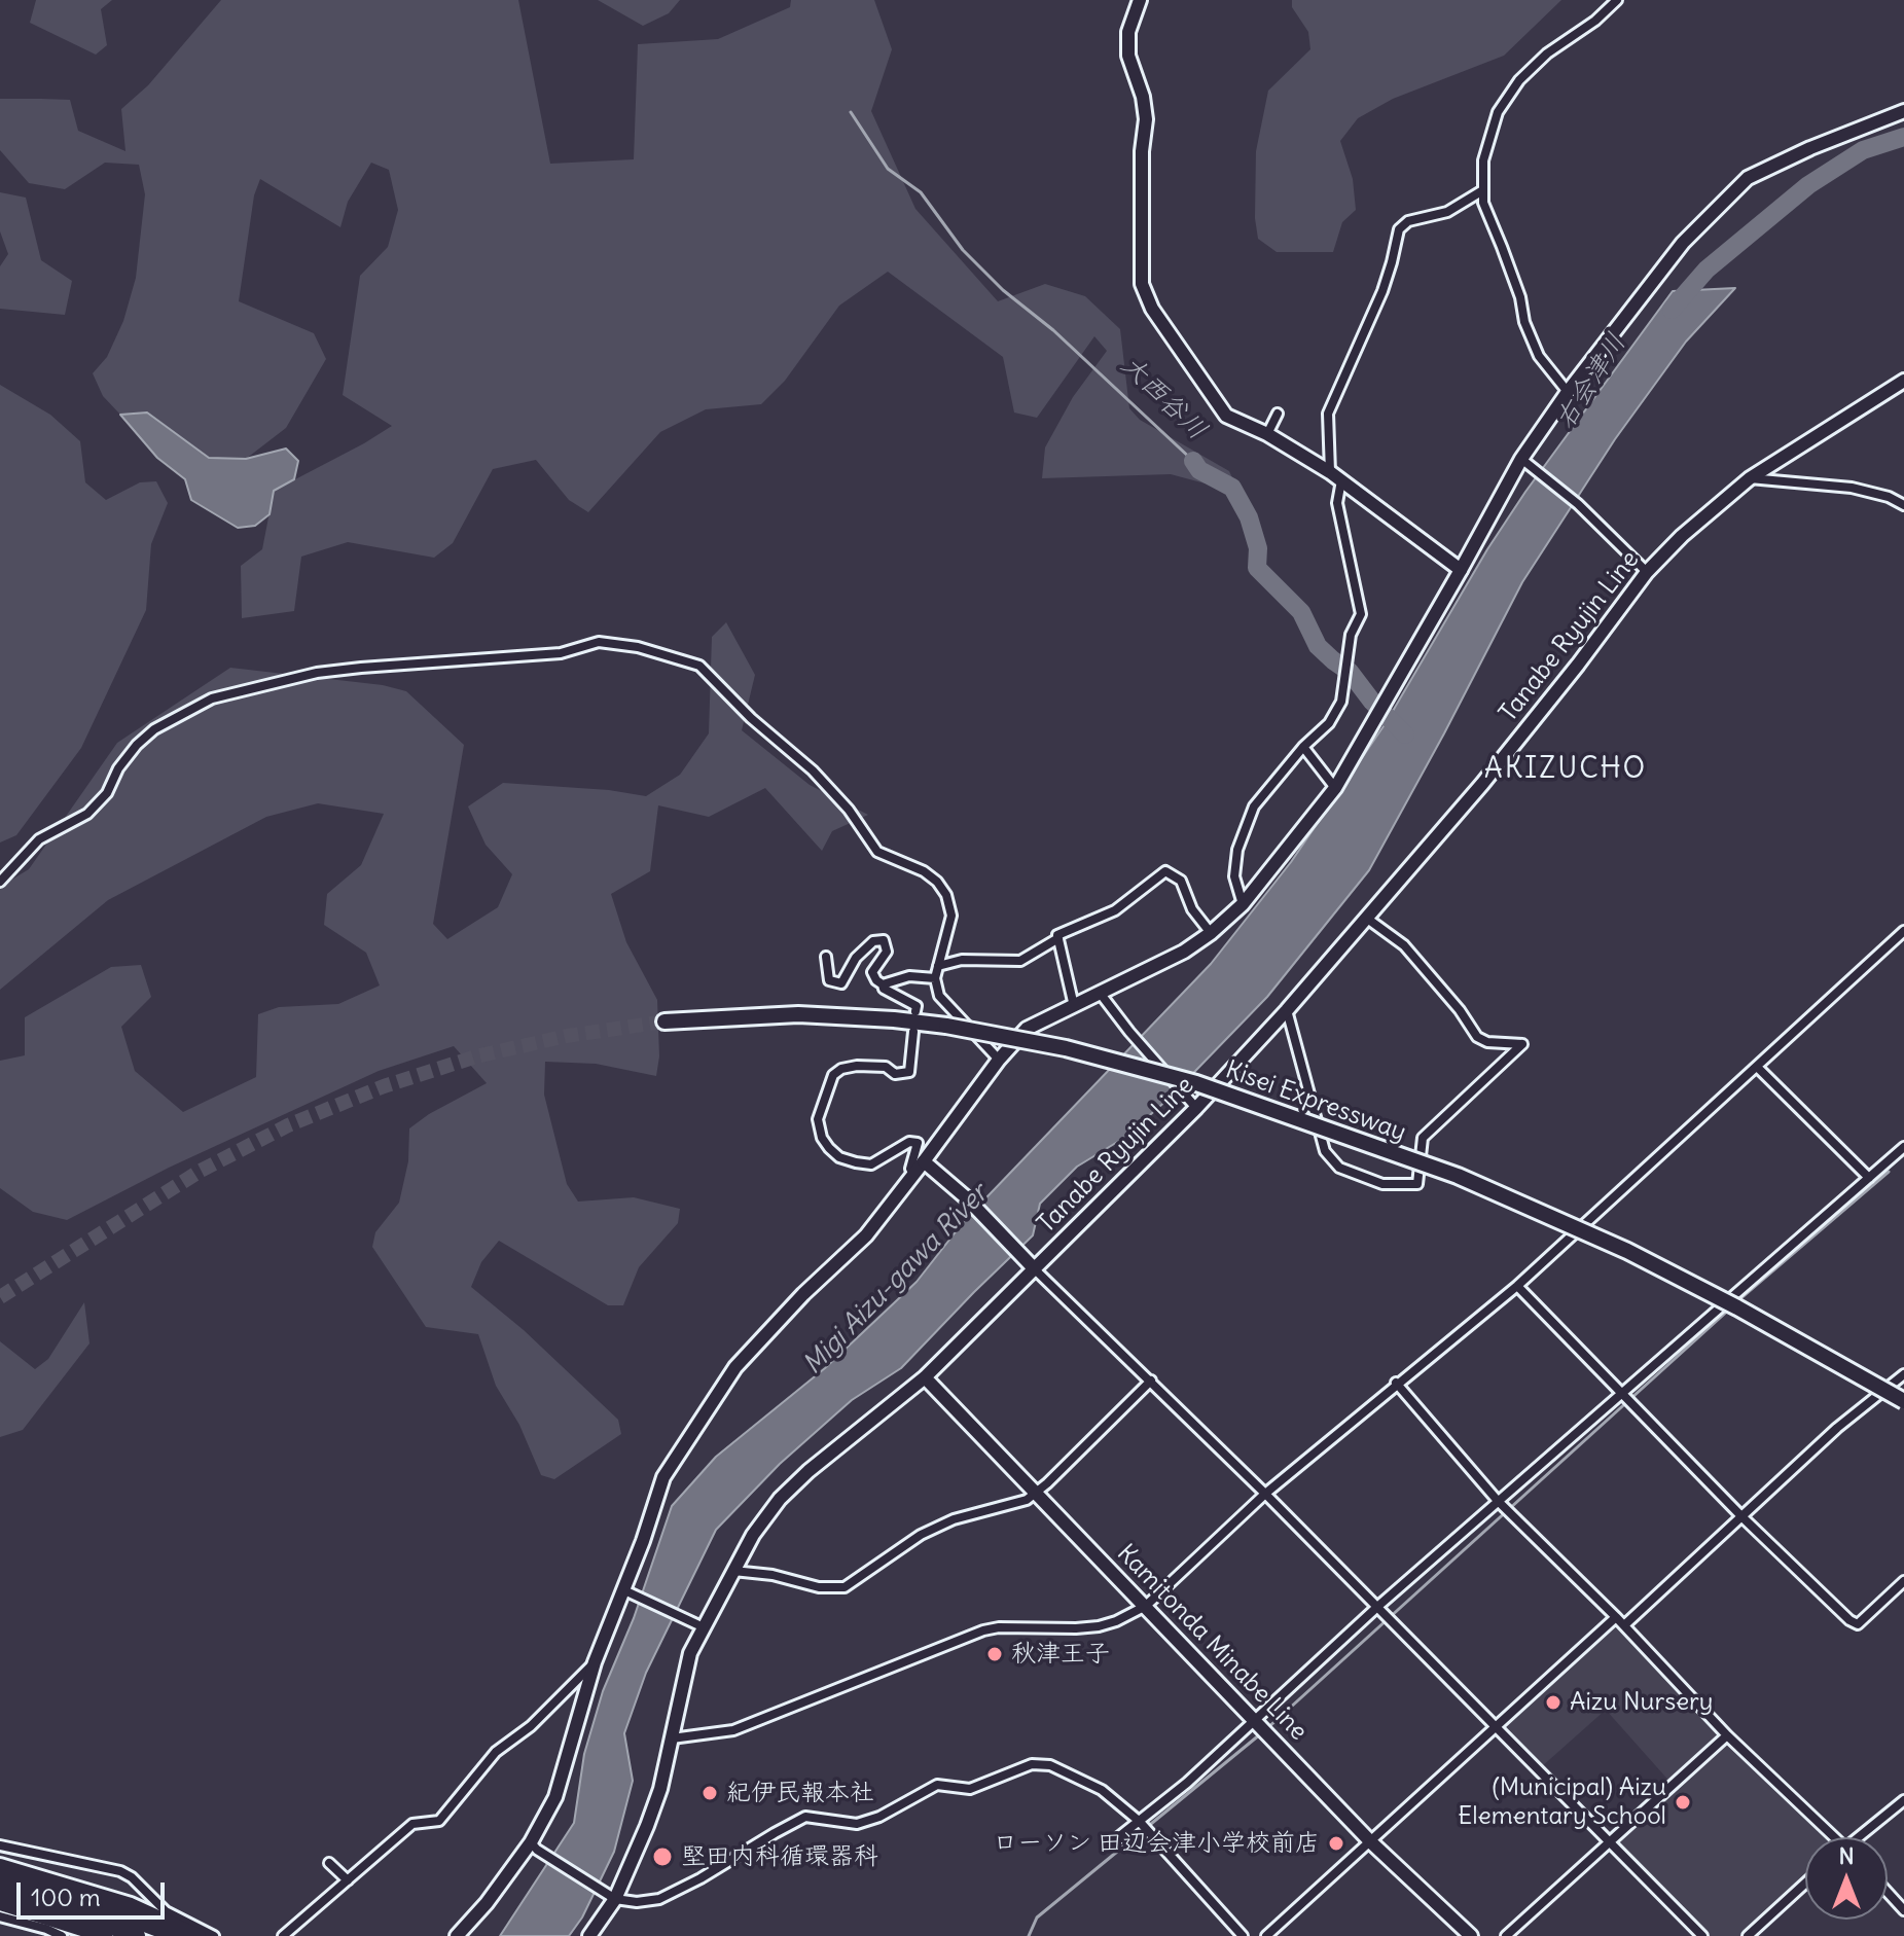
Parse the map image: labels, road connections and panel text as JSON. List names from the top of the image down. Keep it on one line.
{"streets":{"highway":["Kisei Expressway"],"main road":["Tanabe Ryujin Line","Kamitonda Minabe Line"]},"crossings":[["Tanabe Ryujin Line","Kamitonda Minabe Line"]],"districts":["AKIZUCHO"],"water":["右会津川","大西谷川","Migi Aizu-gawa River"],"places":["秋津王子","Aizu Nursery","紀伊民報本社","(Municipal) Aizu Elementary School","ローソン 田辺会津小学校前店","堅田内科循環器科"],"scale_bar":"100 m","north":"top"}
